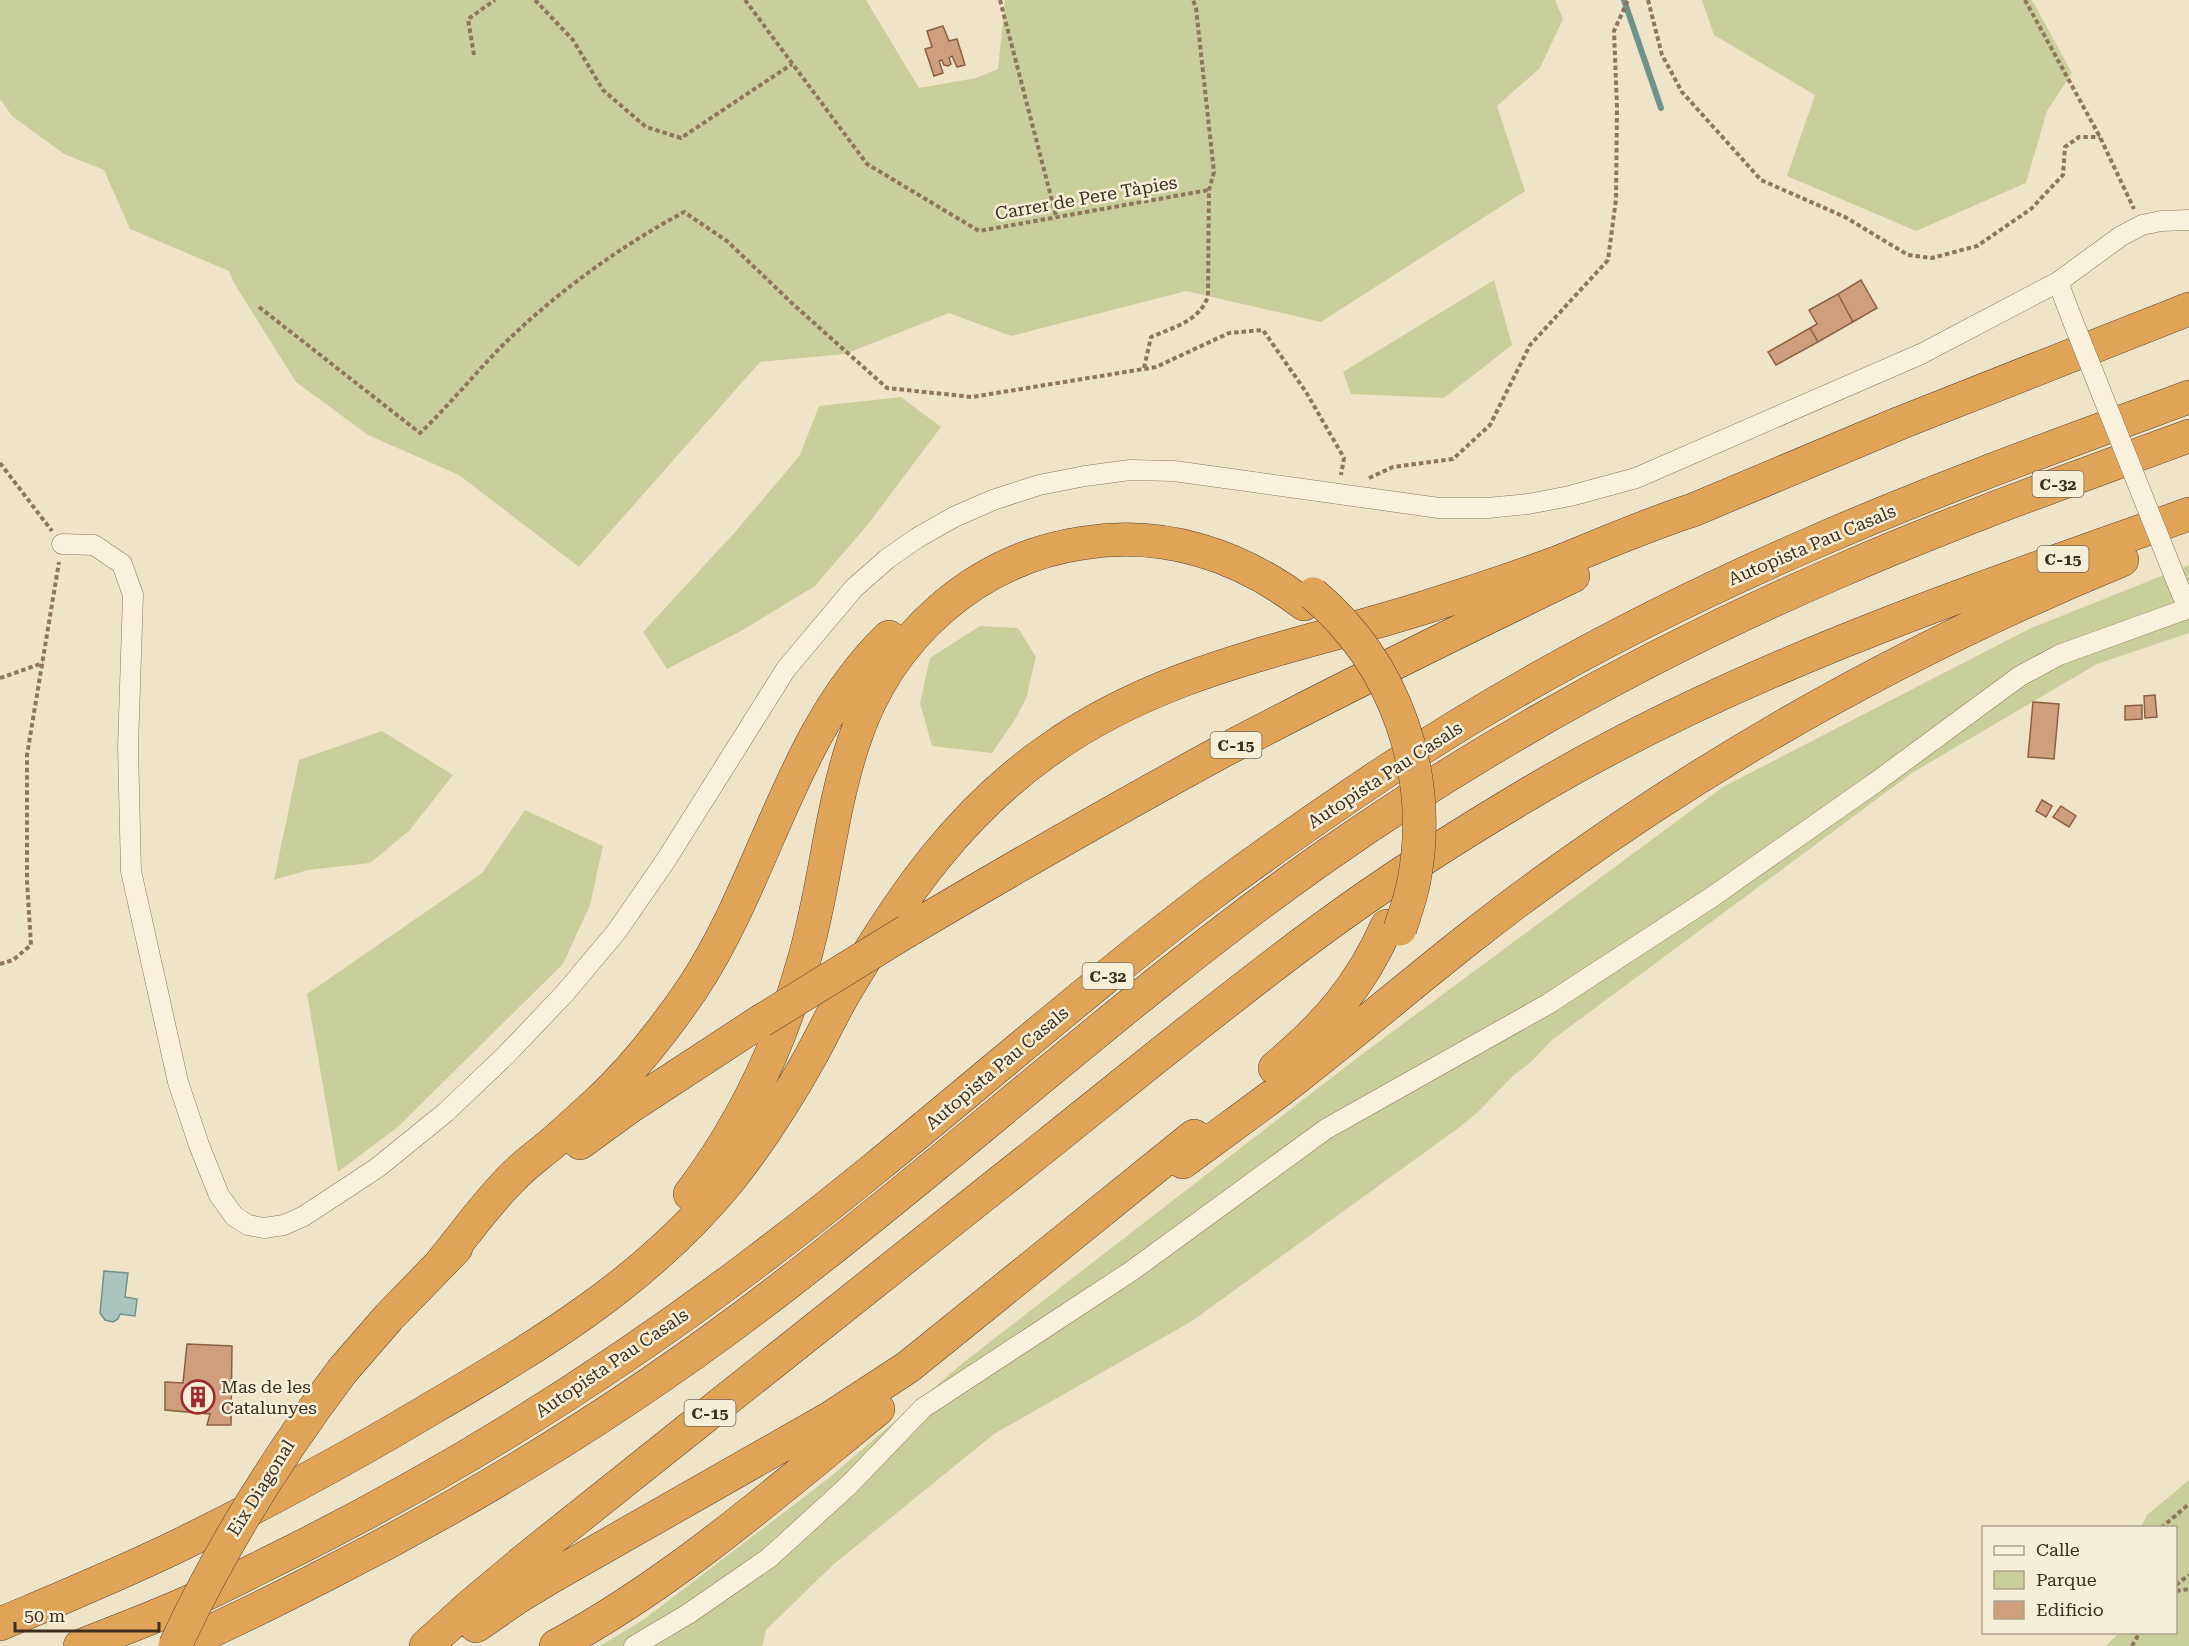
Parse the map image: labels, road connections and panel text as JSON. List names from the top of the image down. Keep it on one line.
{"streets":{"highway":["C-32","Autopista Pau Casals","C-15","Eix Diagonal"],"path":["Carrer de Pere Tàpies"]},"crossings":[["Autopista Pau Casals","Eix Diagonal"],["C-15","Eix Diagonal"]],"places":{"building":["Mas de les Catalunyes"]},"legend":["Calle","Parque","Edificio"],"scale_bar":"50 m"}
